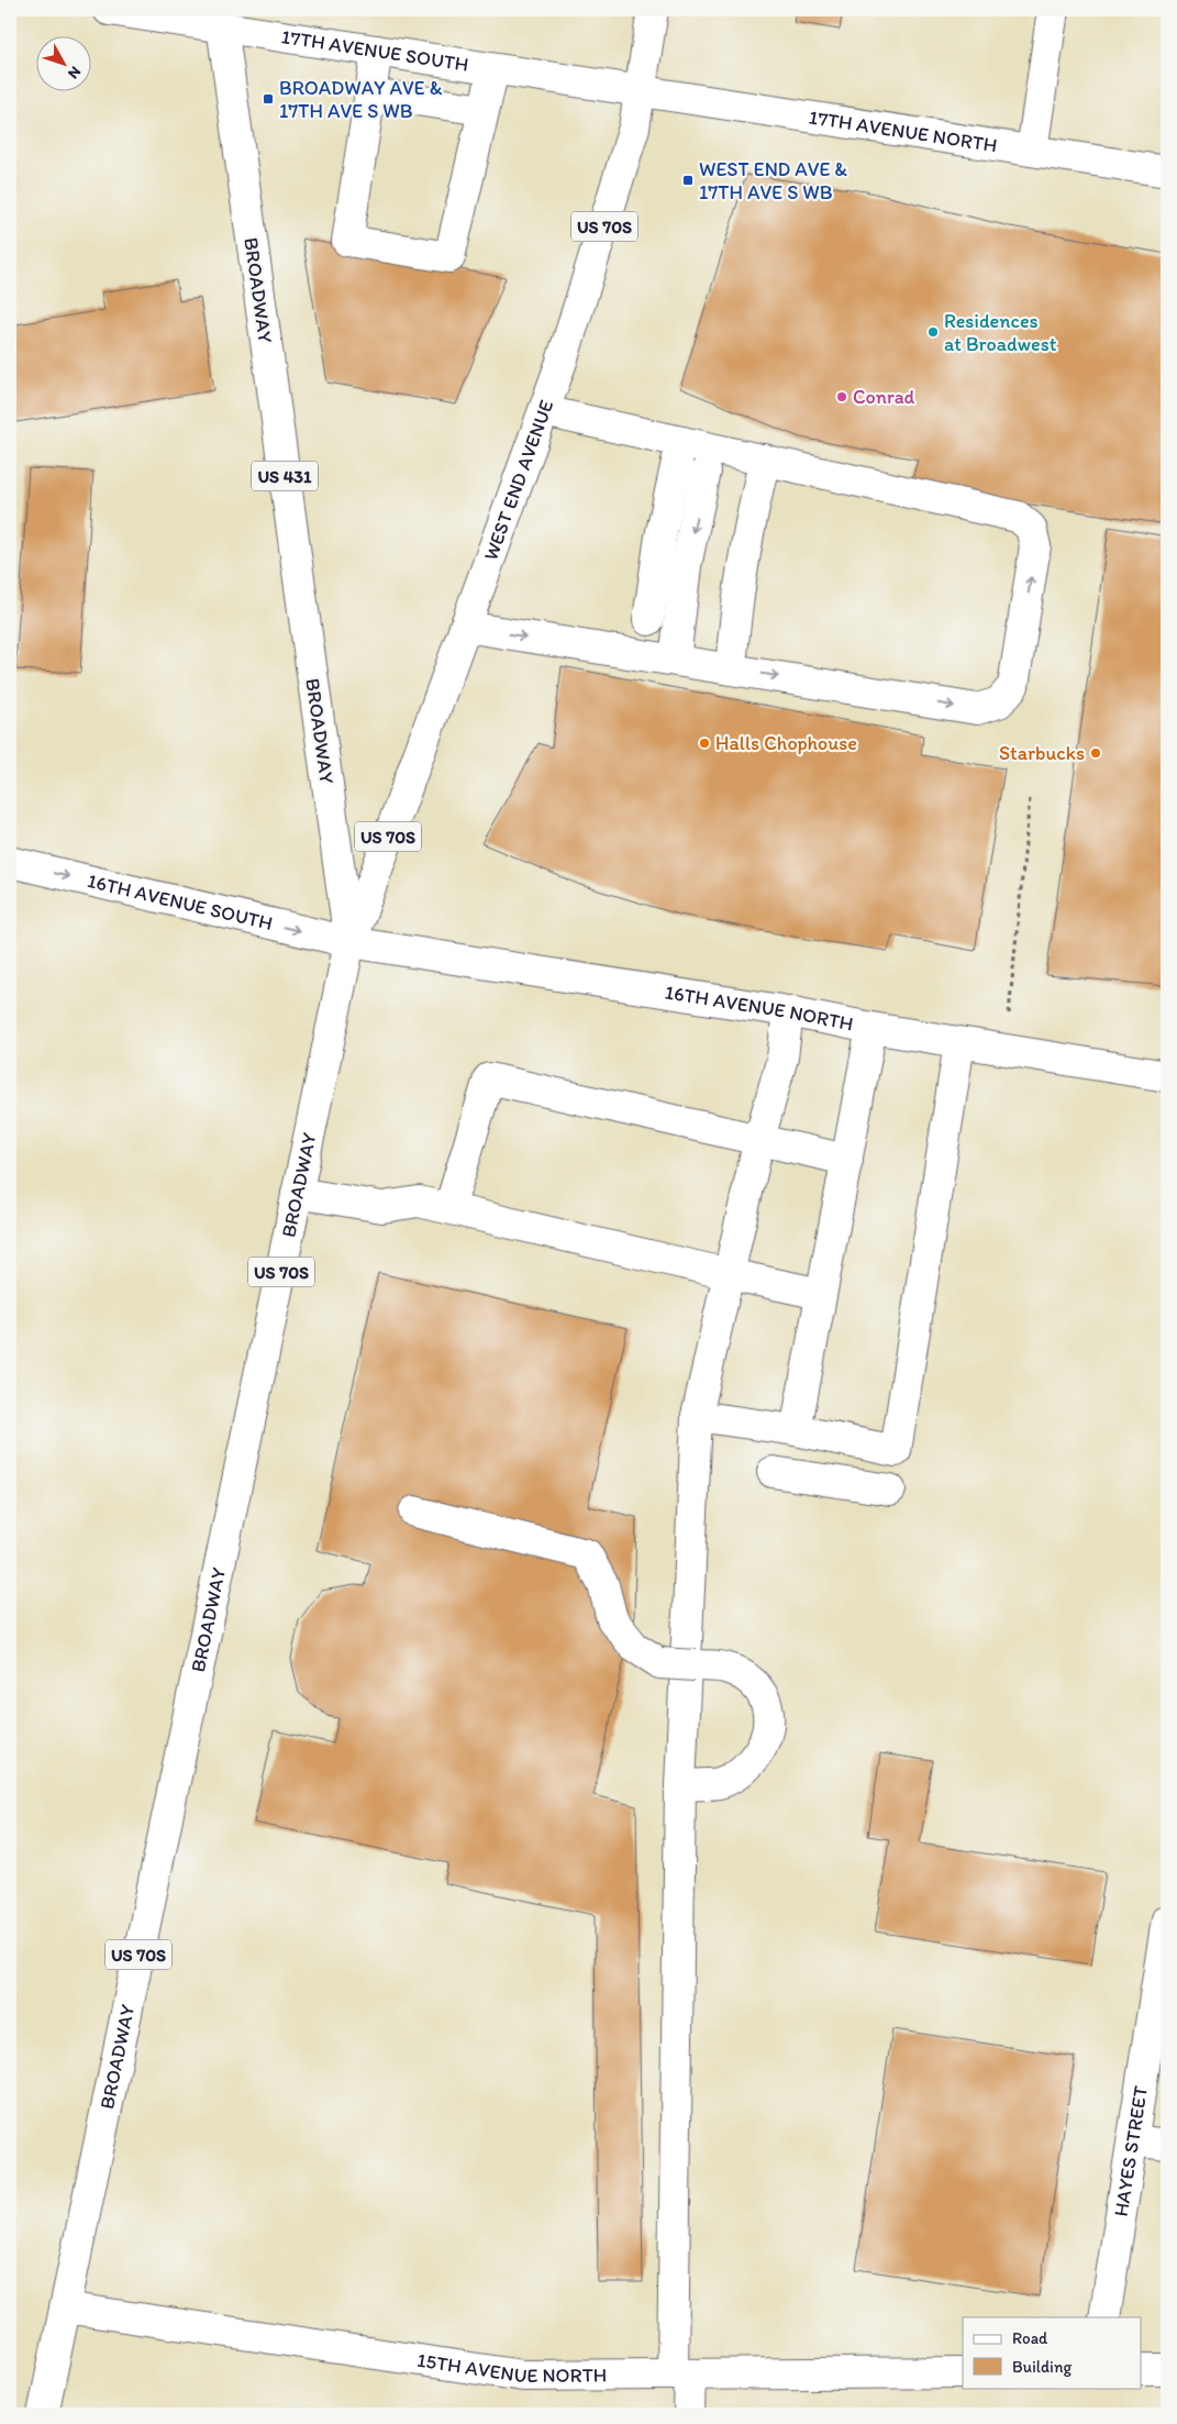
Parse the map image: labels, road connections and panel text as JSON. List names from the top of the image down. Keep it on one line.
{"streets":{"street":["17TH AVENUE SOUTH","17TH AVENUE NORTH","US 70S","BROADWAY","US 431","WEST END AVENUE","16TH AVENUE SOUTH","16TH AVENUE NORTH","HAYES STREET","15TH AVENUE NORTH"]},"crossings":[["17TH AVENUE SOUTH","17TH AVENUE NORTH"],["17TH AVENUE SOUTH","BROADWAY"],["17TH AVENUE SOUTH","WEST END AVENUE"],["17TH AVENUE NORTH","WEST END AVENUE"],["BROADWAY","WEST END AVENUE"],["BROADWAY","16TH AVENUE SOUTH"],["BROADWAY","16TH AVENUE NORTH"],["BROADWAY","15TH AVENUE NORTH"],["WEST END AVENUE","16TH AVENUE SOUTH"],["WEST END AVENUE","16TH AVENUE NORTH"],["16TH AVENUE SOUTH","16TH AVENUE NORTH"]],"one_way":["16TH AVENUE SOUTH"],"places":{"transit":["BROADWAY AVE & 17TH AVE S WB","WEST END AVE & 17TH AVE S WB"],"other":["Residences at Broadwest","Conrad","Halls Chophouse","Starbucks"]},"legend":["Road","Building"],"north":"bottom right"}
